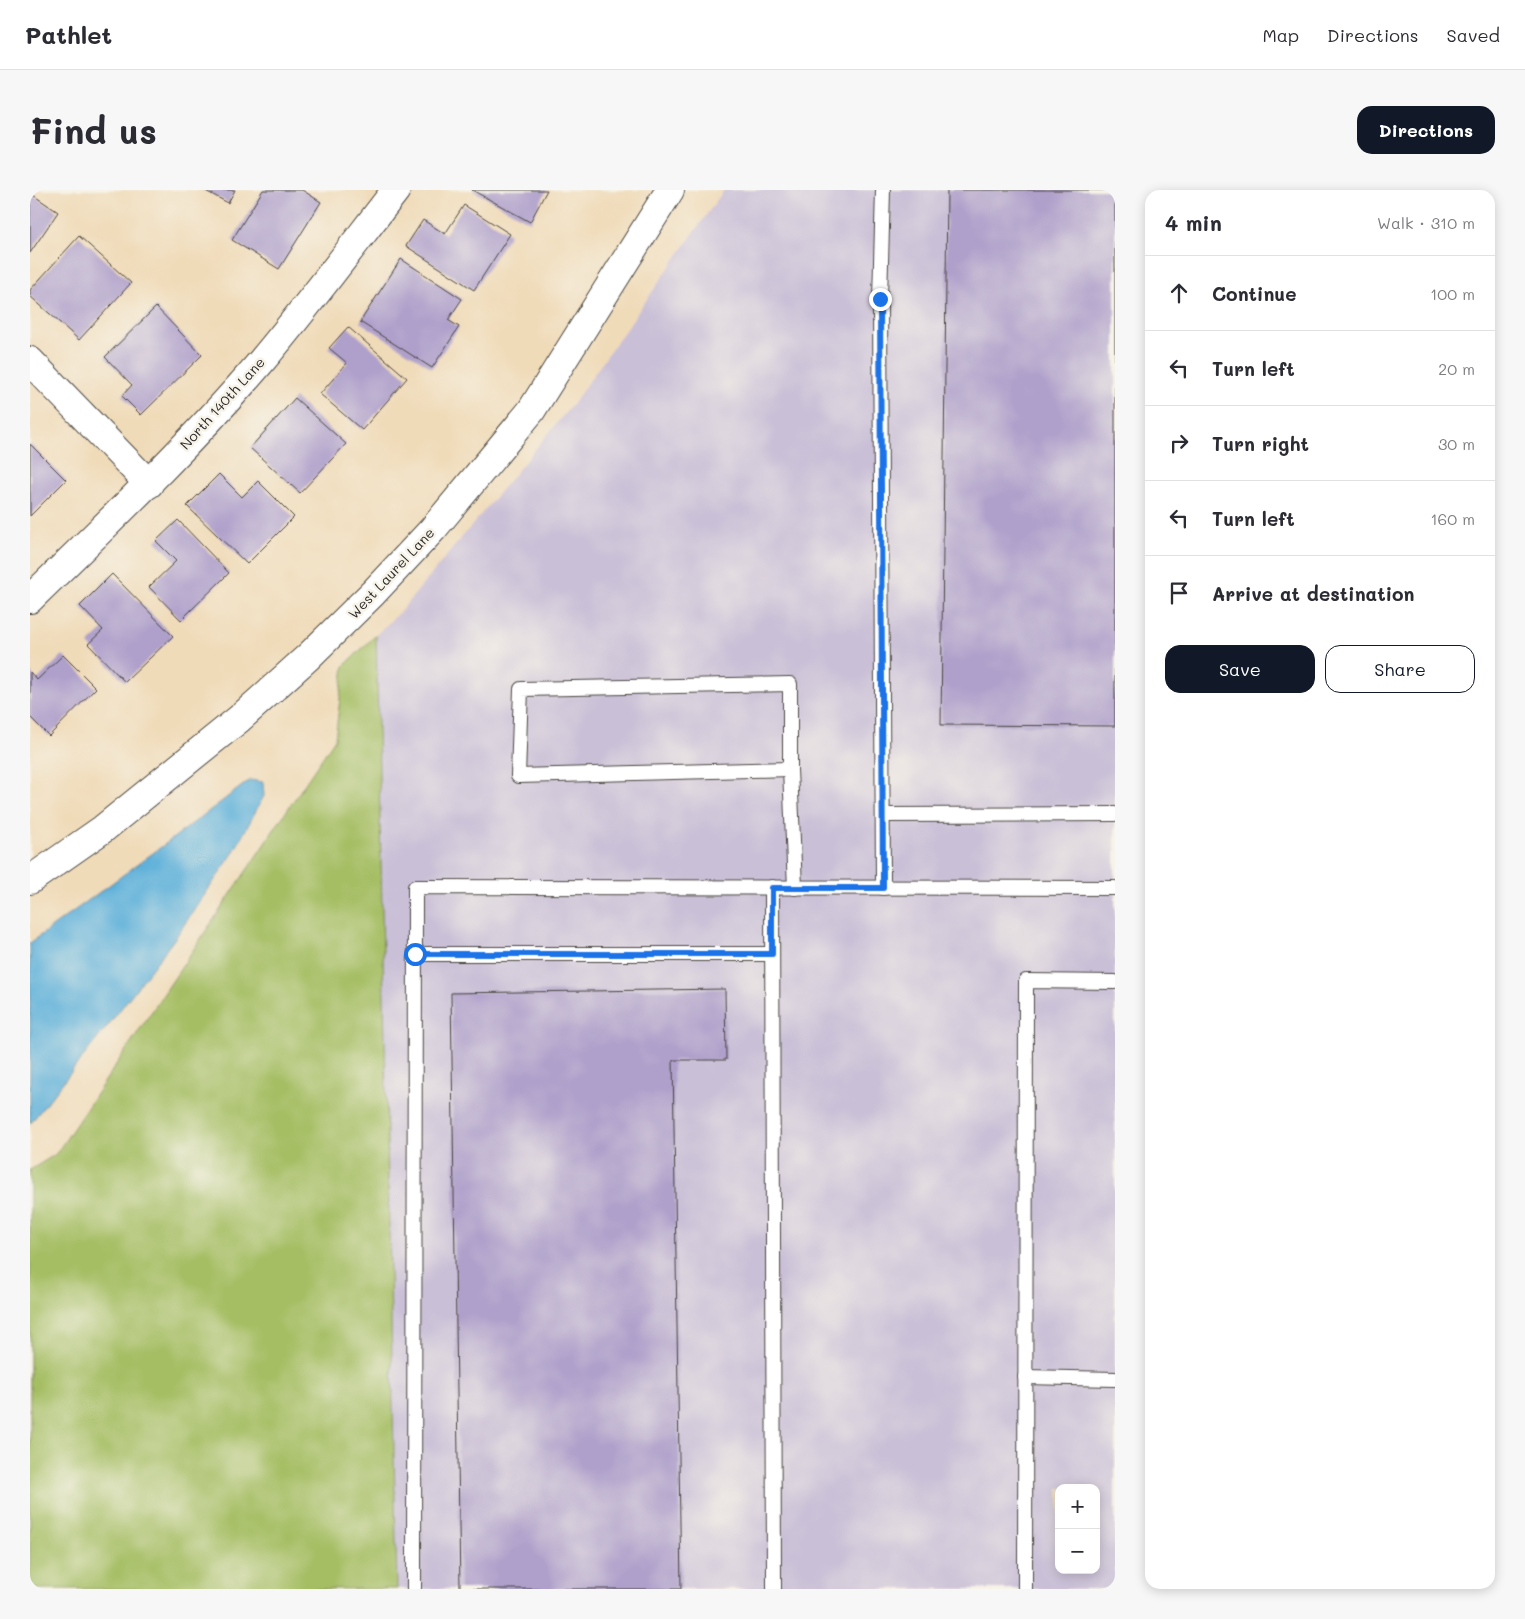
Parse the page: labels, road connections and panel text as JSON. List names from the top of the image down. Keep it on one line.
{"streets":{"street":["North 140th Lane","West Laurel Lane"]},"page":{"header":"Pathlet","nav":["Map","Directions","Saved"],"buttons":["Directions",["Save","Share"]],"title":"Find us","heading":["4 min","Walk · 310 m"],"list":[["Continue","100 m"],["Turn left","20 m"],["Turn right","30 m"],["Turn left","160 m"],"Arrive at destination"],"map_buttons":["+","−"]}}
